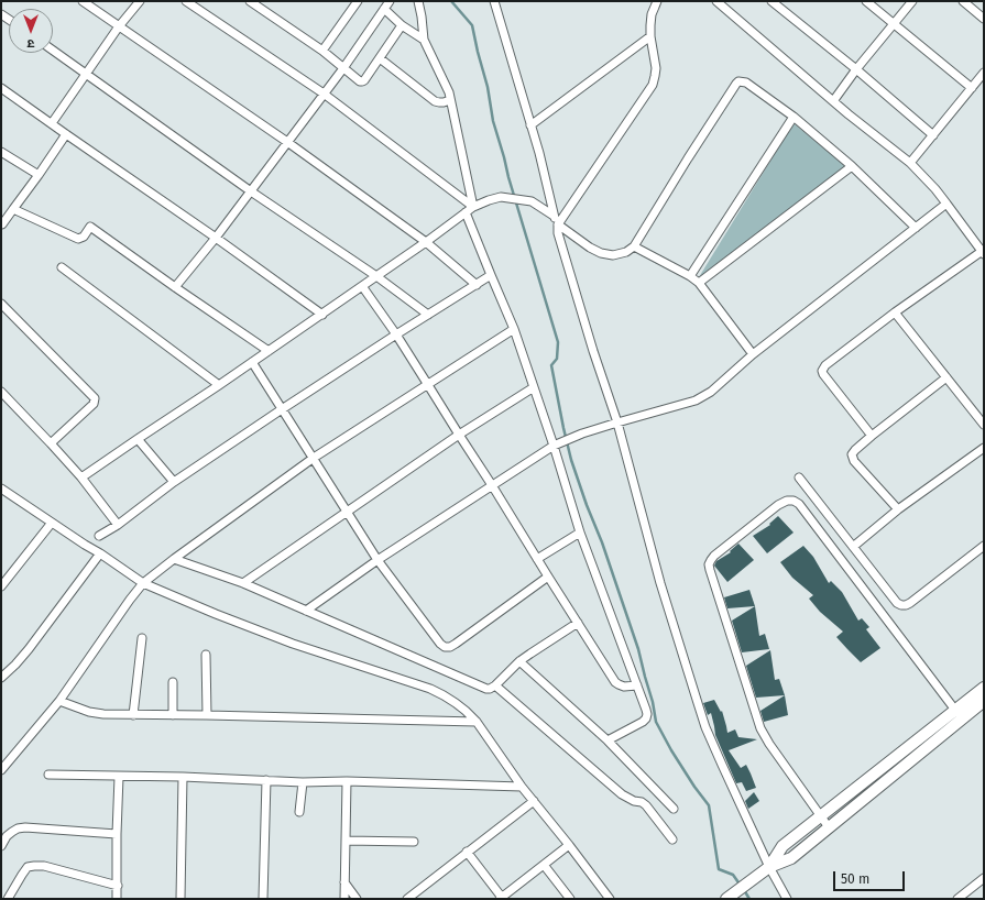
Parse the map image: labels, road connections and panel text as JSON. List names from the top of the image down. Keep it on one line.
{"scale_bar":"50 m","north":"bottom"}
